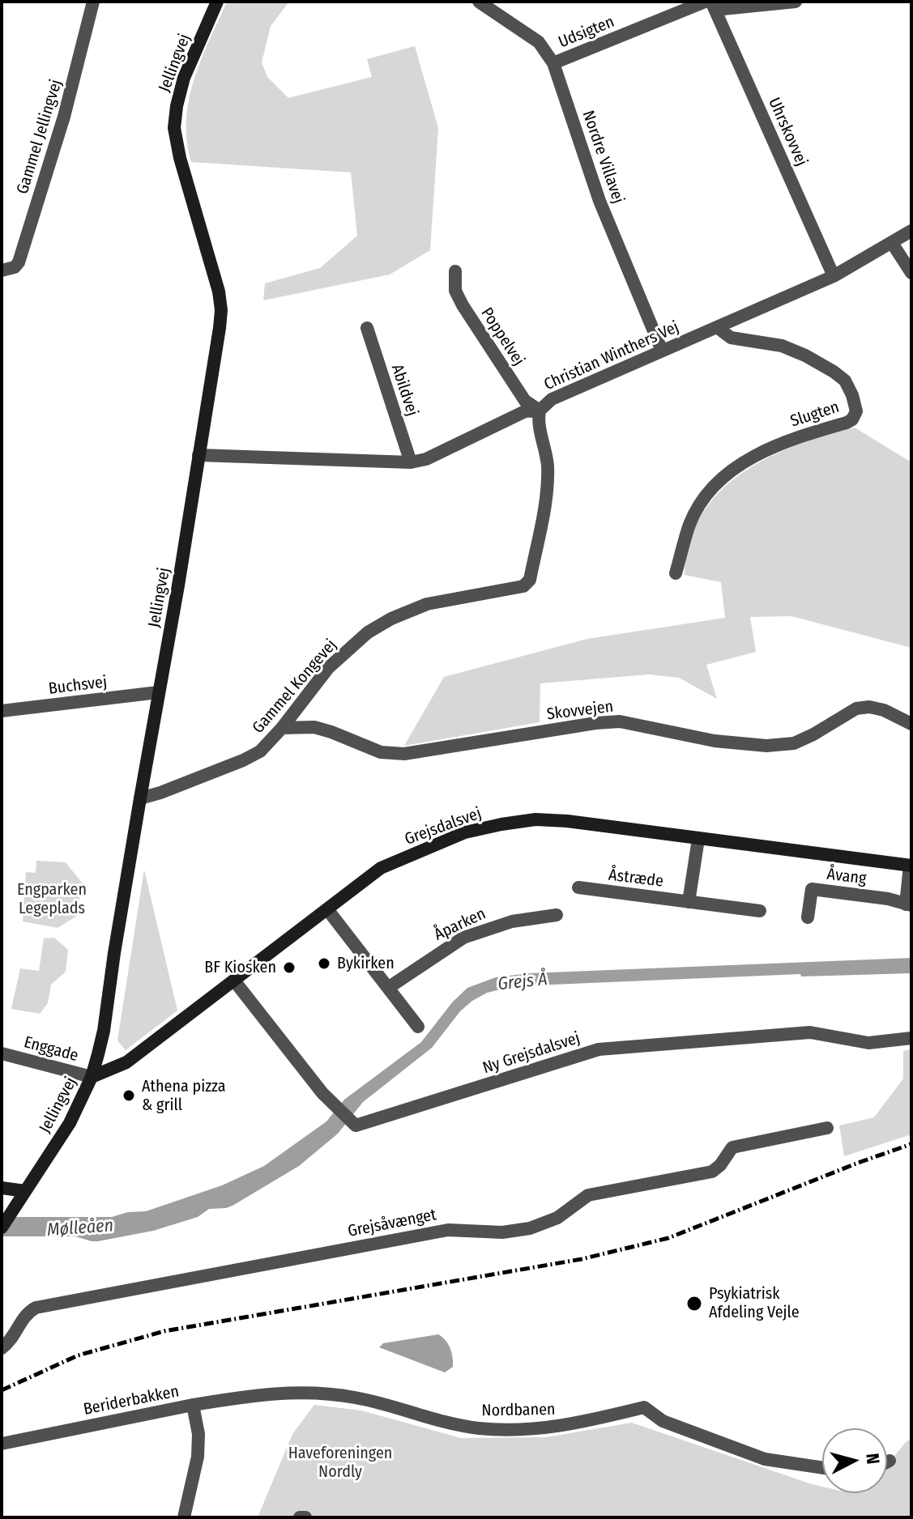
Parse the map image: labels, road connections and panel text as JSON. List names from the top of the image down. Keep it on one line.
{"streets":{"main road":["Jellingvej","Grejsdalsvej"],"street":["Udsigten","Uhrskovvej","Gammel Jellingvej","Nordre Villavej","Poppelvej","Christian Winthers Vej","Abildvej","Slugten","Buchsvej","Gammel Kongevej","Skovvejen","Åvang","Åstræde","Åparken","Enggade","Ny Grejsdalsvej","Grejsåvænget","Beriderbakken","Nordbanen"]},"crossings":[["Udsigten","Uhrskovvej"],["Udsigten","Nordre Villavej"],["Jellingvej","Christian Winthers Vej"],["Jellingvej","Buchsvej"],["Jellingvej","Gammel Kongevej"],["Jellingvej","Grejsdalsvej"],["Jellingvej","Enggade"],["Uhrskovvej","Christian Winthers Vej"],["Nordre Villavej","Christian Winthers Vej"],["Poppelvej","Christian Winthers Vej"],["Poppelvej","Gammel Kongevej"],["Christian Winthers Vej","Abildvej"],["Christian Winthers Vej","Slugten"],["Christian Winthers Vej","Gammel Kongevej"],["Gammel Kongevej","Skovvejen"],["Grejsdalsvej","Åvang"],["Grejsdalsvej","Enggade"],["Grejsdalsvej","Ny Grejsdalsvej"],["Beriderbakken","Nordbanen"]],"water":["Grejs Å","Mølleåen"],"parks":["Engparken Legeplads","Haveforeningen Nordly"],"places":["Bykirken","BF Kiosken","Athena pizza & grill","Psykiatrisk Afdeling Vejle"],"north":"right"}
